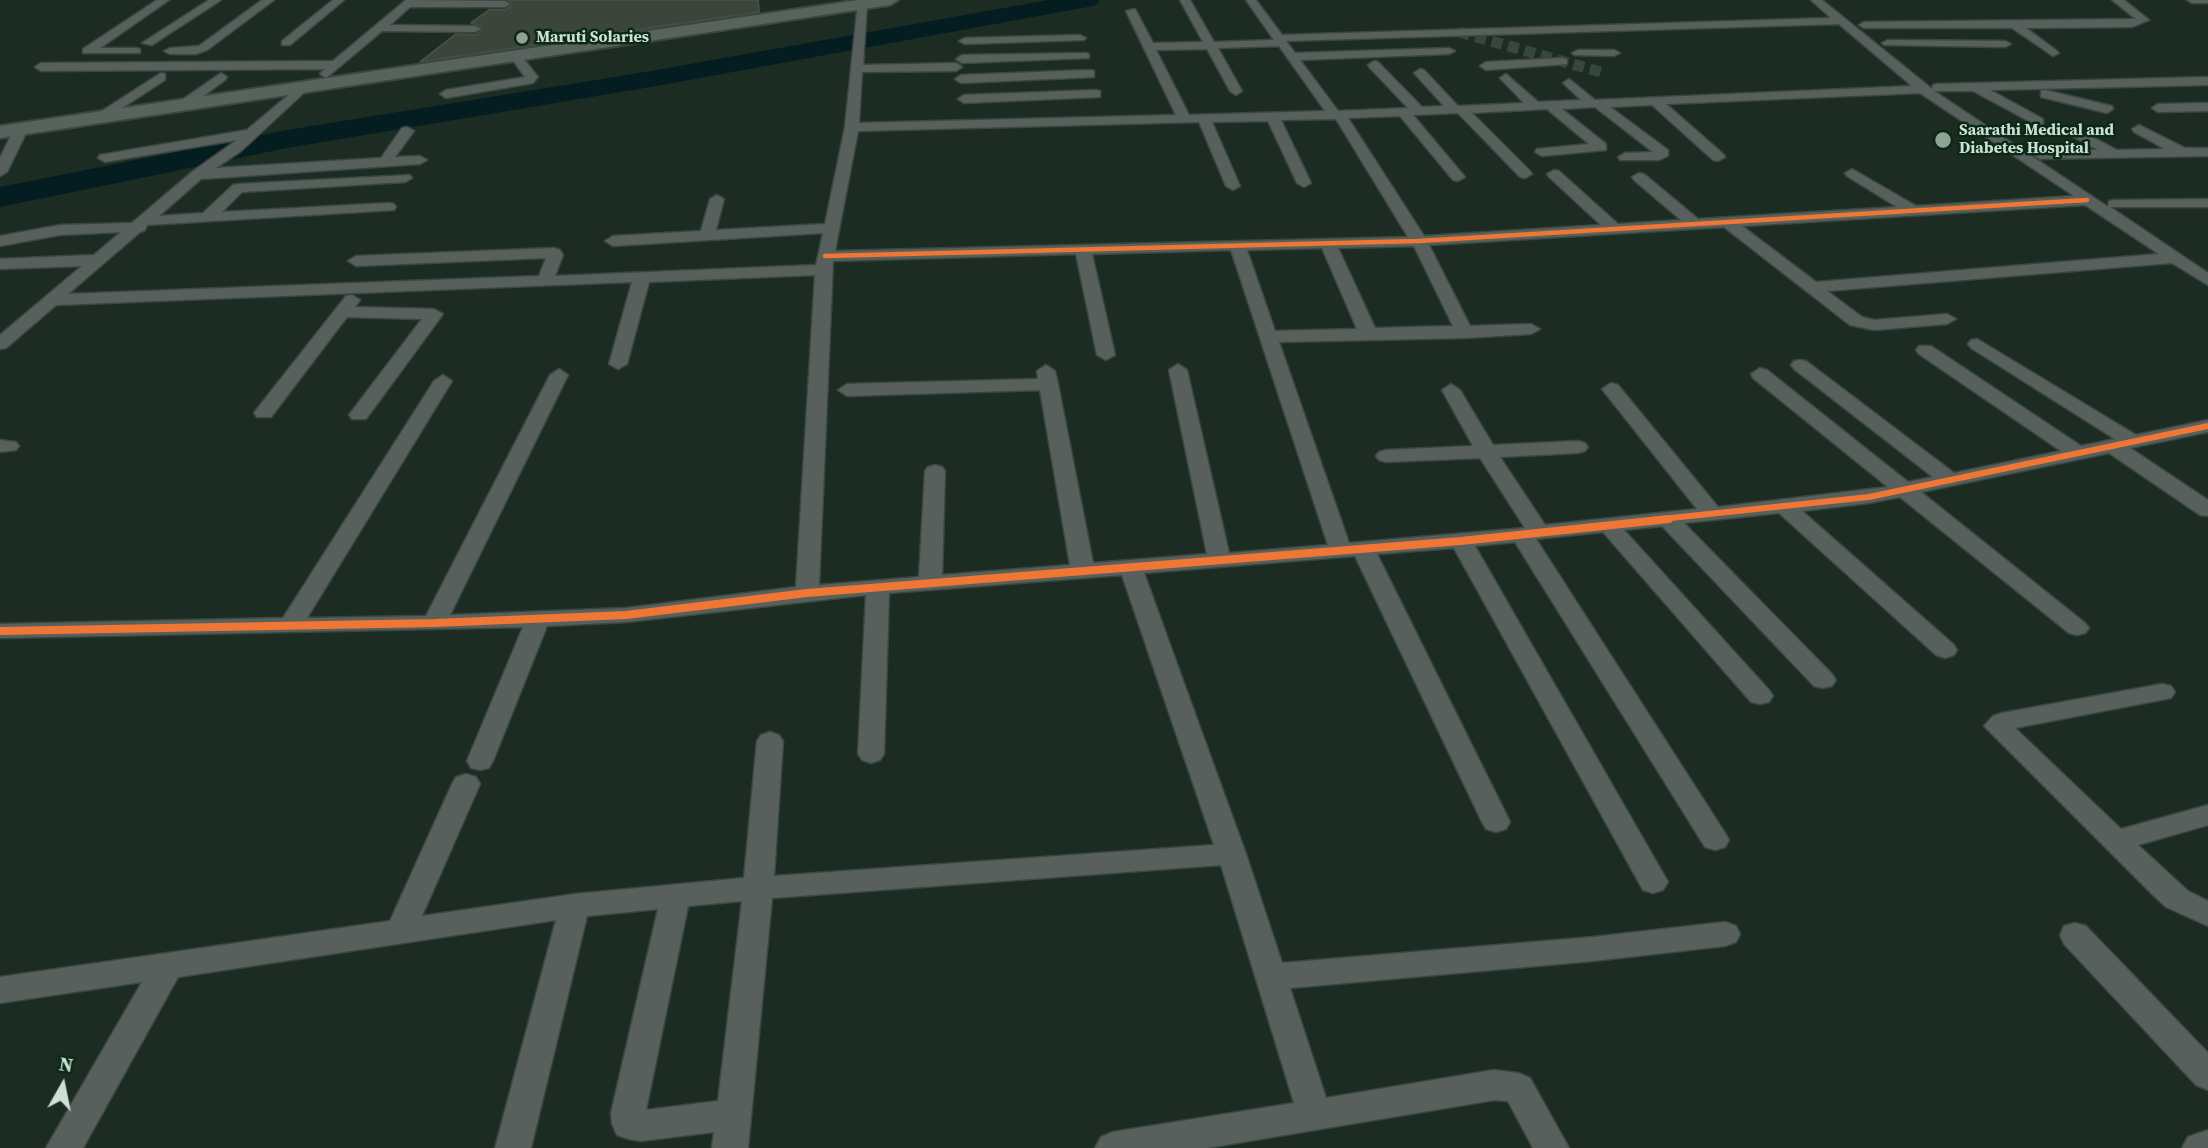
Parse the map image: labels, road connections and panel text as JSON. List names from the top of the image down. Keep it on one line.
{"places":["Maruti Solaries","Saarathi Medical and Diabetes Hospital"],"north":"top"}
